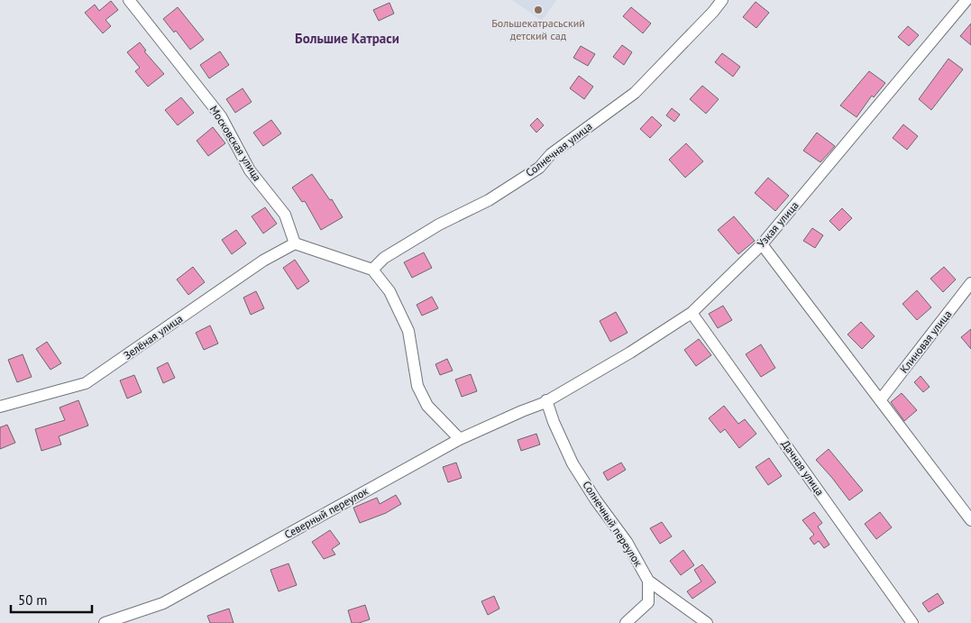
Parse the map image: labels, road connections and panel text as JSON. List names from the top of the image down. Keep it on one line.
{"streets":{"street":["Московская улица","Солнечная улица","Узкая улица","Зелёная улица","Клиновая улица","Дачная улица","Северный переулок","Солнечный переулок"]},"crossings":[["Московская улица","Зелёная улица"],["Узкая улица","Дачная улица"],["Узкая улица","Северный переулок"],["Узкая улица","Солнечный переулок"],["Северный переулок","Солнечный переулок"]],"districts":["Большие Катраси"],"places":["Большекатрасьский детский сад"],"scale_bar":"50 m"}
